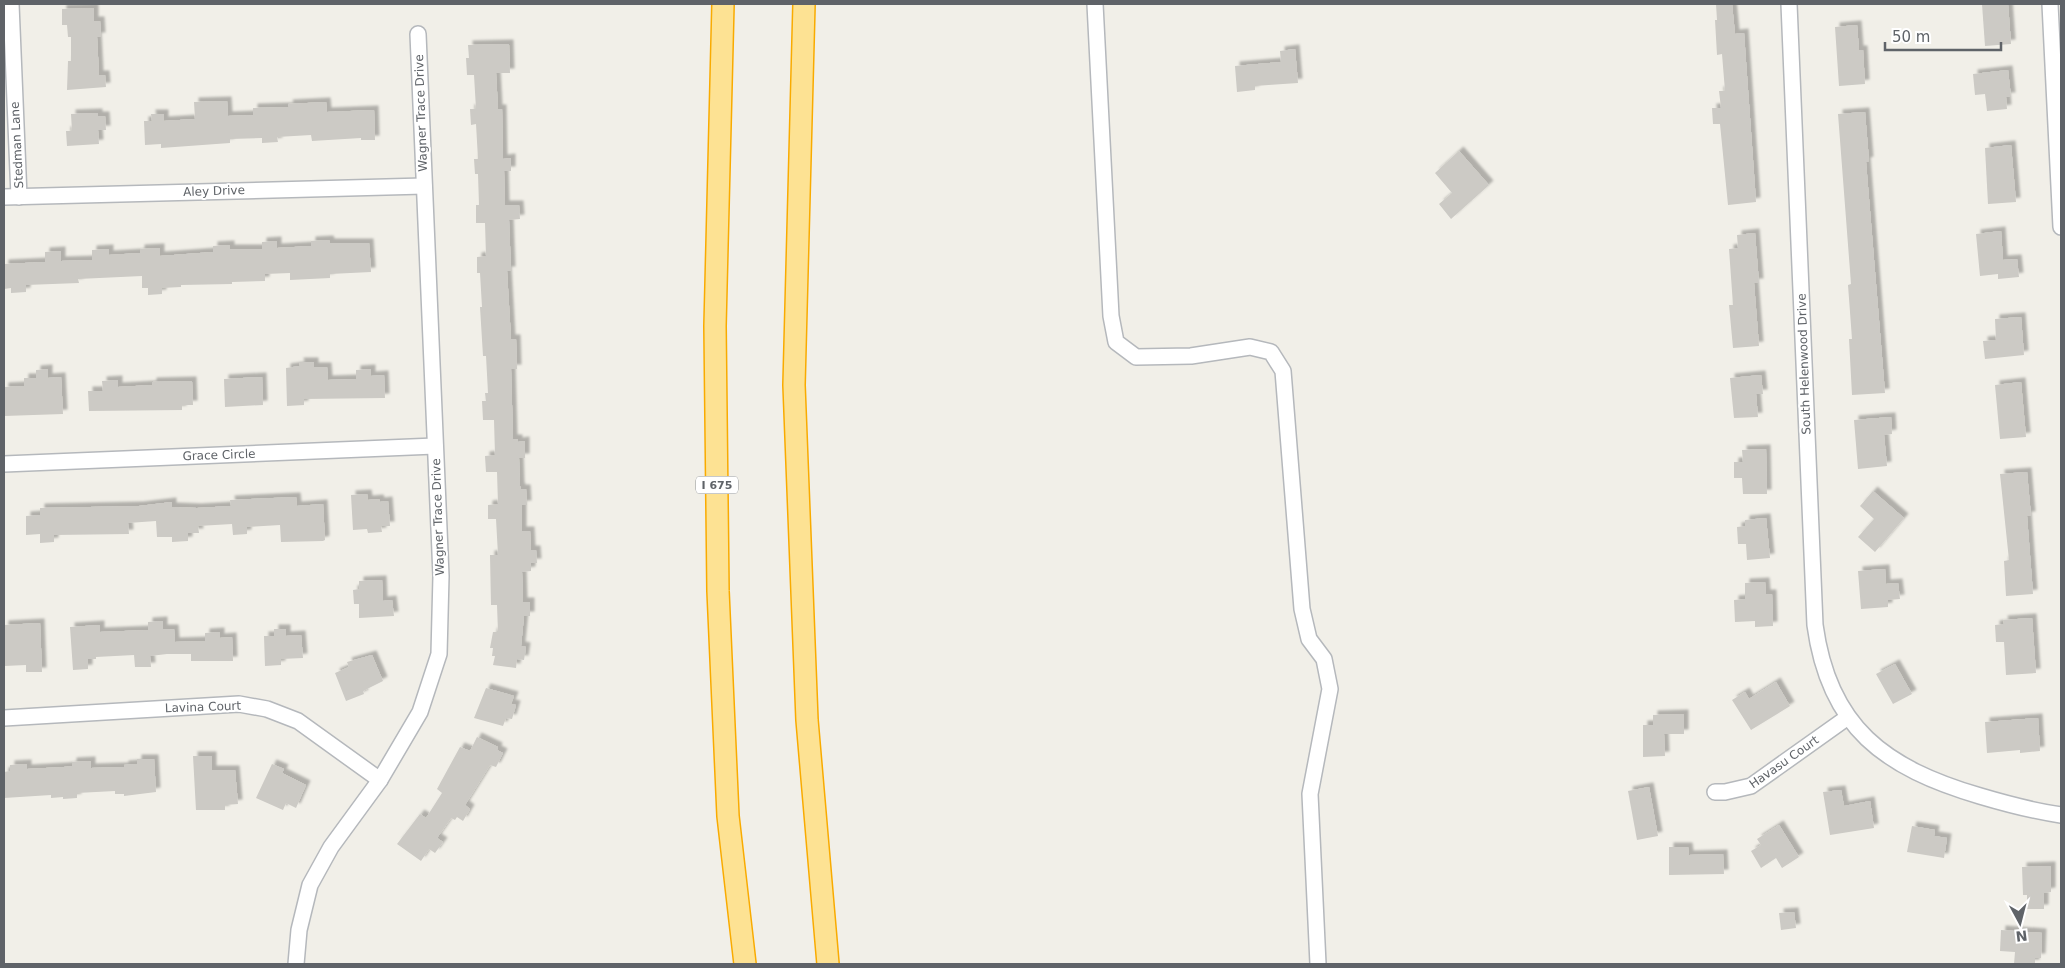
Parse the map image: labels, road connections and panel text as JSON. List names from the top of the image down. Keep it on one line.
{"streets":{"highway":["I 675"],"street":["Wagner Trace Drive","Stedman Lane","Aley Drive","South Helenwood Drive","Grace Circle","Lavina Court","Havasu Court"]},"crossings":[["Wagner Trace Drive","Aley Drive"],["Wagner Trace Drive","Grace Circle"],["Wagner Trace Drive","Lavina Court"],["Stedman Lane","Aley Drive"],["South Helenwood Drive","Havasu Court"]],"scale_bar":"50 m","north":"bottom"}
